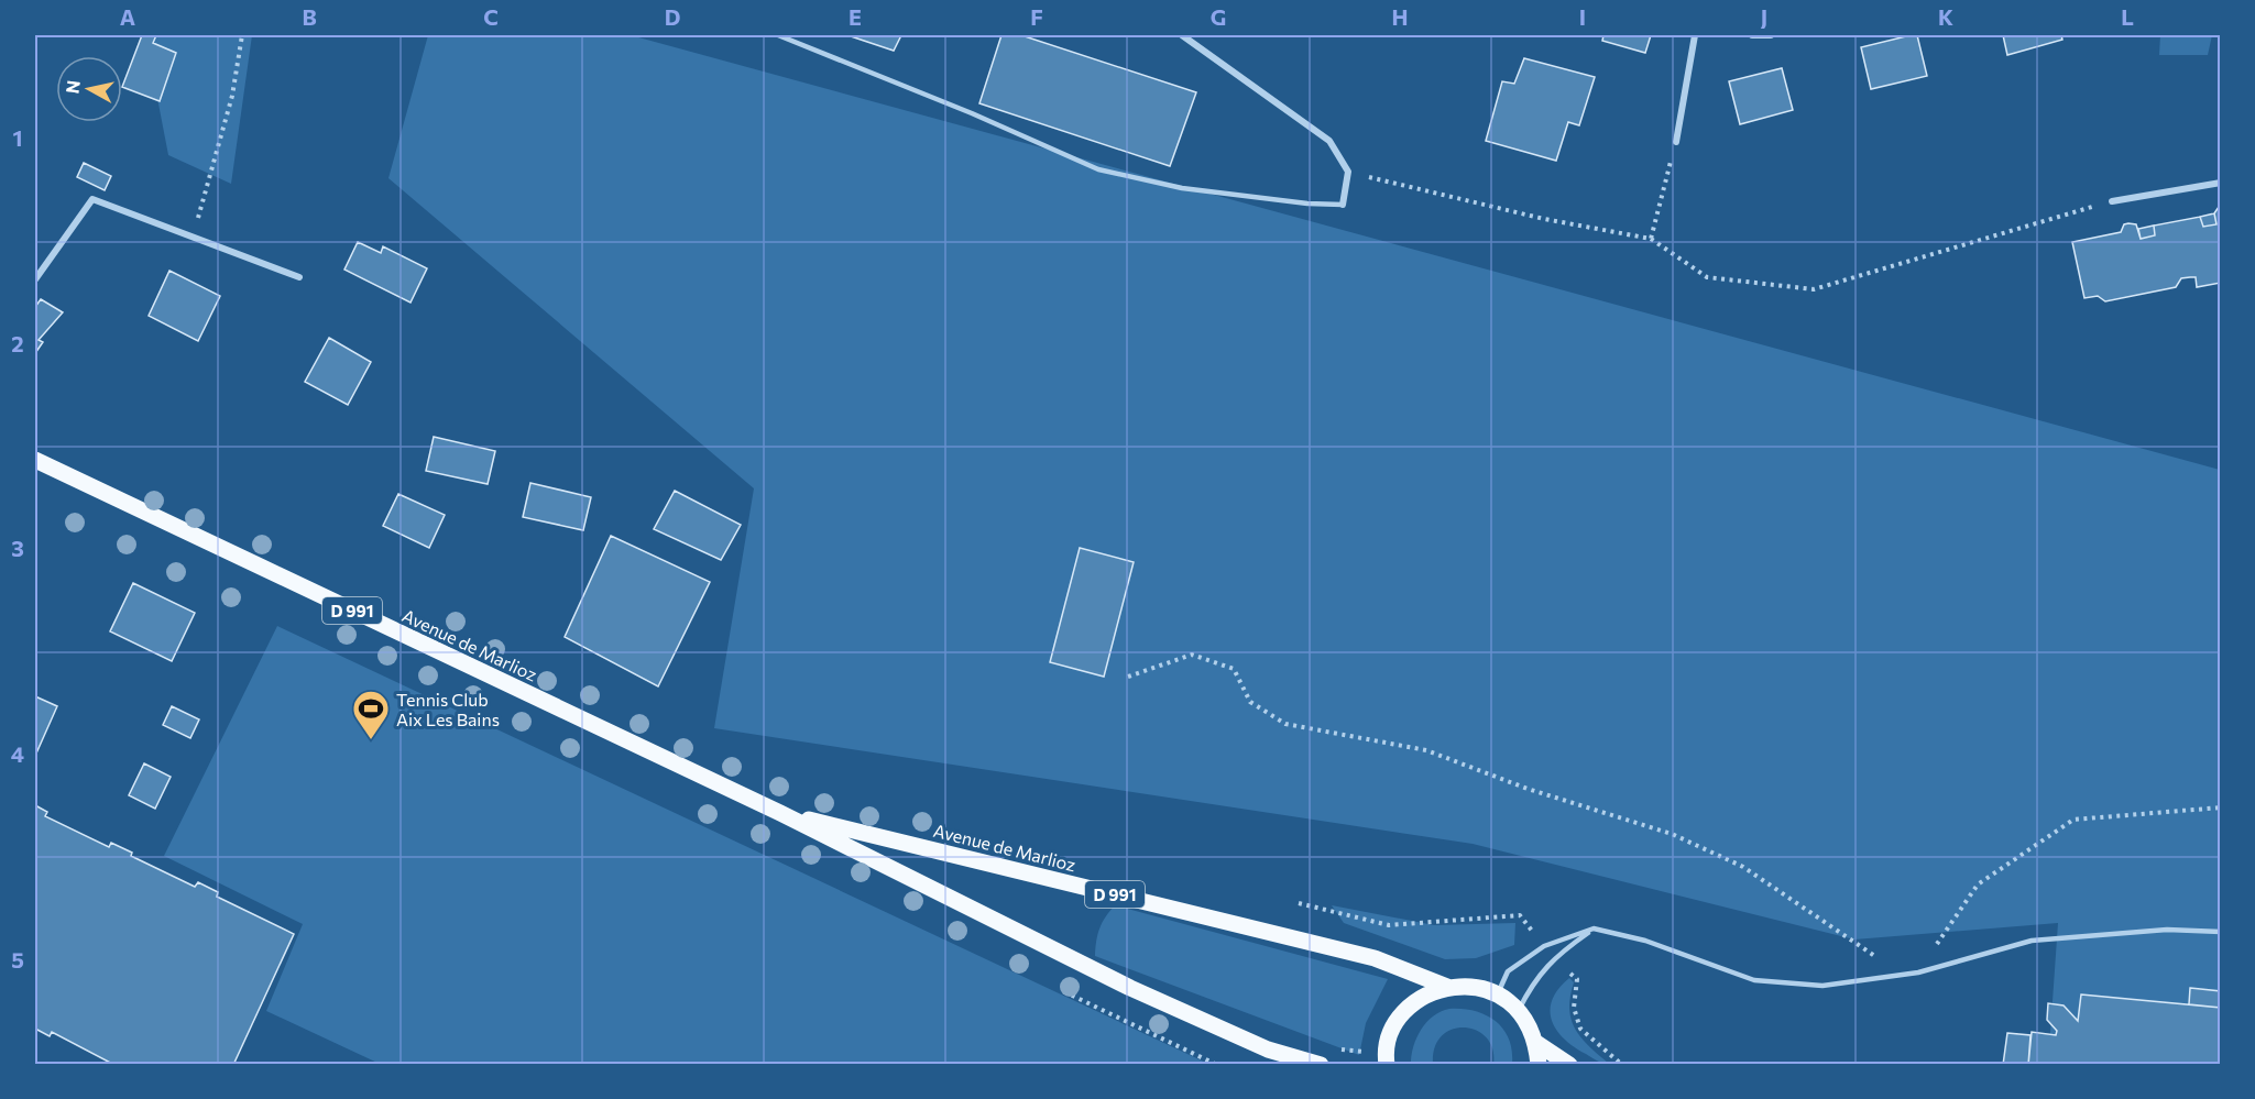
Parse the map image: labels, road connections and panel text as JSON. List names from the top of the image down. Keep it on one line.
{"streets":{"main road":["D 991","Avenue de Marlioz"]},"places":{"sports":["Tennis Club Aix Les Bains"]},"north":"left","grid":{"columns":["A","B","C","D","E","F","G","H","I","J","K","L"],"rows":["1","2","3","4","5"]}}
